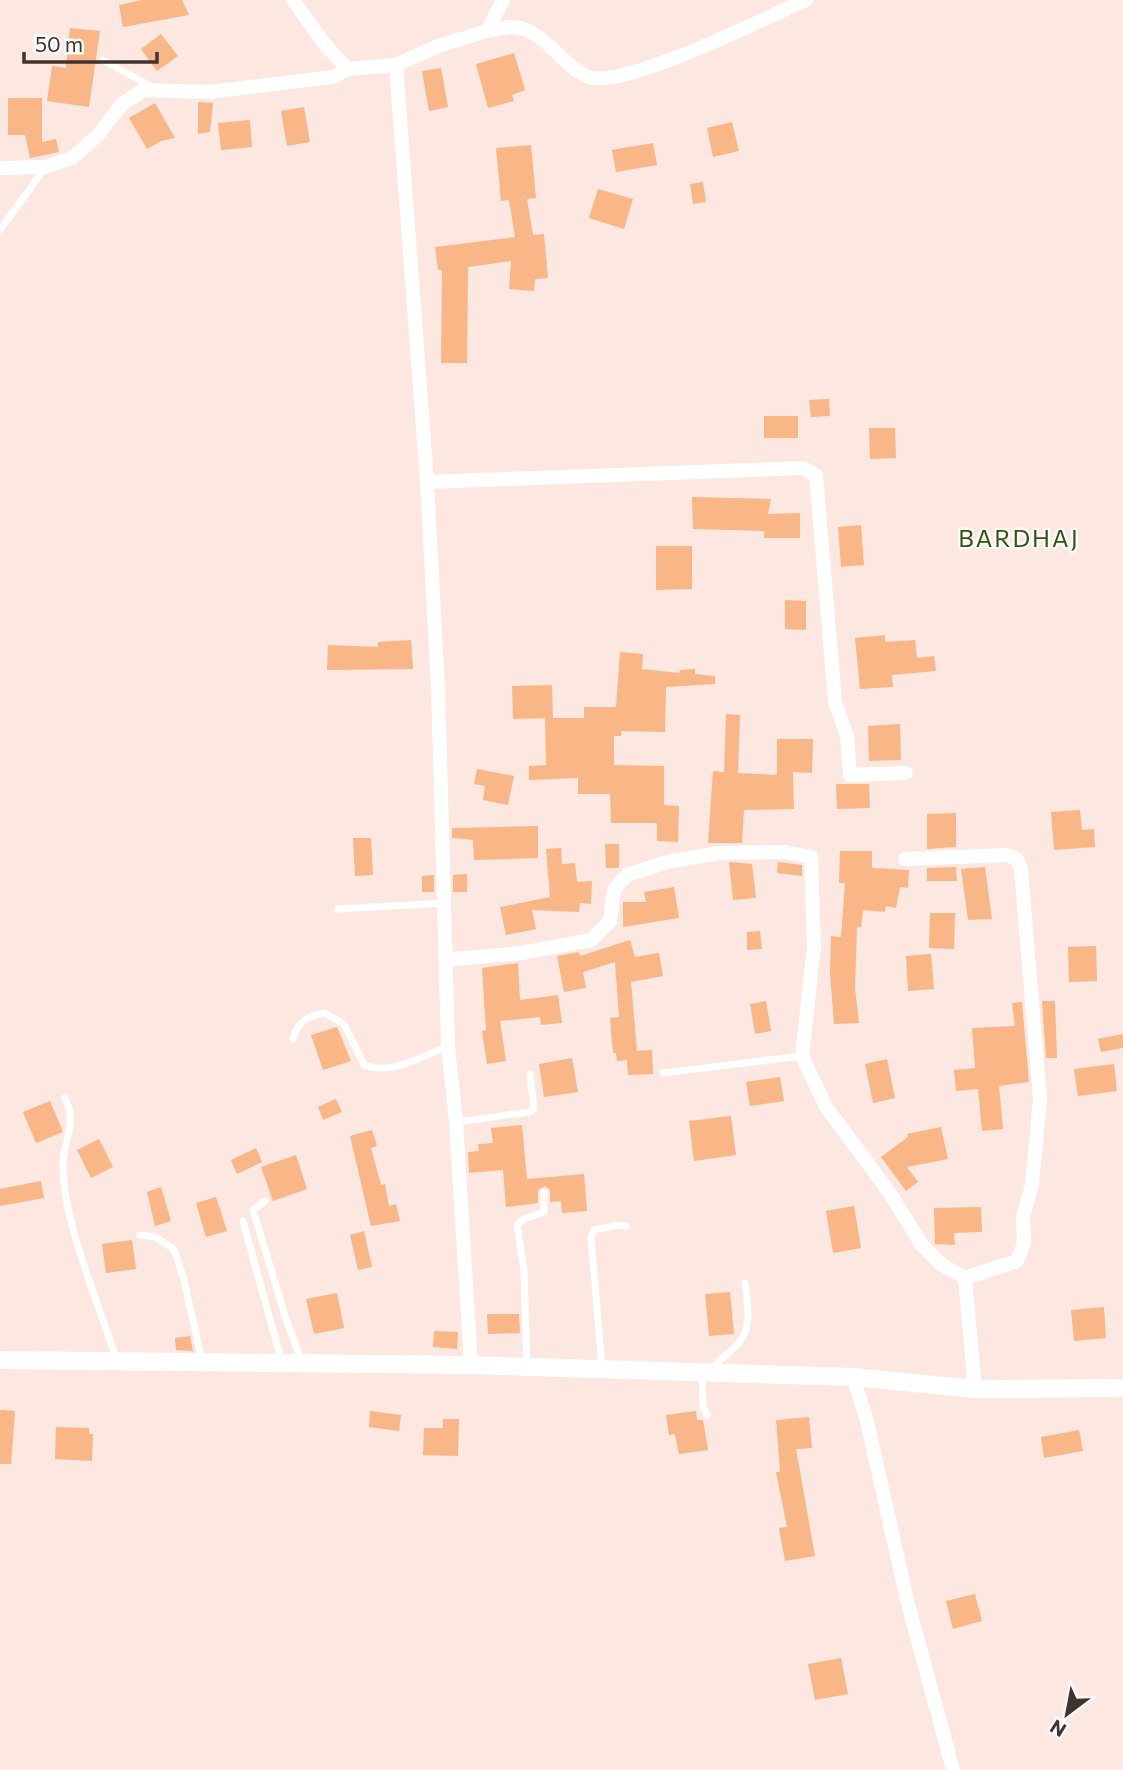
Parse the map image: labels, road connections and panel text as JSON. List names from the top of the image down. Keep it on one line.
{"districts":["BARDHAJ"],"scale_bar":"50 m","north":"bottom left"}
